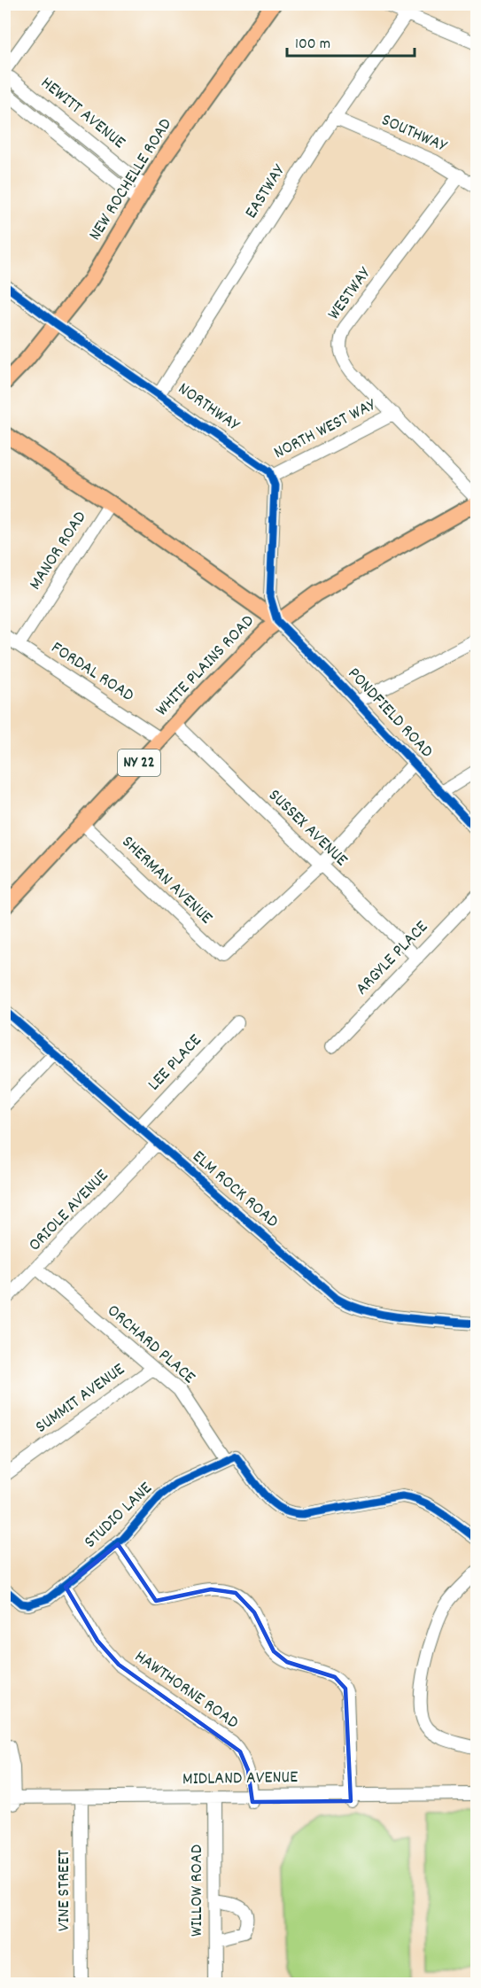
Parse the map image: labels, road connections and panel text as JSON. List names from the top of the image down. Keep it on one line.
{"streets":{"main road":["NEW ROCHELLE ROAD","WHITE PLAINS ROAD","PONDFIELD ROAD","NY 22"],"street":["HEWITT AVENUE","SOUTHWAY","EASTWAY","WESTWAY","NORTHWAY","NORTH WEST WAY","MANOR ROAD","FORDAL ROAD","SUSSEX AVENUE","SHERMAN AVENUE","ARGYLE PLACE","LEE PLACE","ELM ROCK ROAD","ORIOLE AVENUE","ORCHARD PLACE","SUMMIT AVENUE","STUDIO LANE","HAWTHORNE ROAD","MIDLAND AVENUE","VINE STREET","WILLOW ROAD"]},"crossings":[["HEWITT AVENUE","NEW ROCHELLE ROAD"],["SOUTHWAY","EASTWAY"],["SOUTHWAY","WESTWAY"],["NEW ROCHELLE ROAD","NORTHWAY"],["EASTWAY","NORTHWAY"],["WESTWAY","NORTH WEST WAY"],["NORTHWAY","NORTH WEST WAY"],["MANOR ROAD","FORDAL ROAD"],["MANOR ROAD","PONDFIELD ROAD"],["WHITE PLAINS ROAD","FORDAL ROAD"],["WHITE PLAINS ROAD","PONDFIELD ROAD"],["WHITE PLAINS ROAD","SUSSEX AVENUE"],["WHITE PLAINS ROAD","SHERMAN AVENUE"],["SUSSEX AVENUE","SHERMAN AVENUE"],["SUSSEX AVENUE","ARGYLE PLACE"],["LEE PLACE","ELM ROCK ROAD"],["ELM ROCK ROAD","ORIOLE AVENUE"],["ORIOLE AVENUE","ORCHARD PLACE"],["ORCHARD PLACE","SUMMIT AVENUE"],["ORCHARD PLACE","STUDIO LANE"],["STUDIO LANE","HAWTHORNE ROAD"],["HAWTHORNE ROAD","MIDLAND AVENUE"],["MIDLAND AVENUE","VINE STREET"],["MIDLAND AVENUE","WILLOW ROAD"]],"scale_bar":"100 m"}
